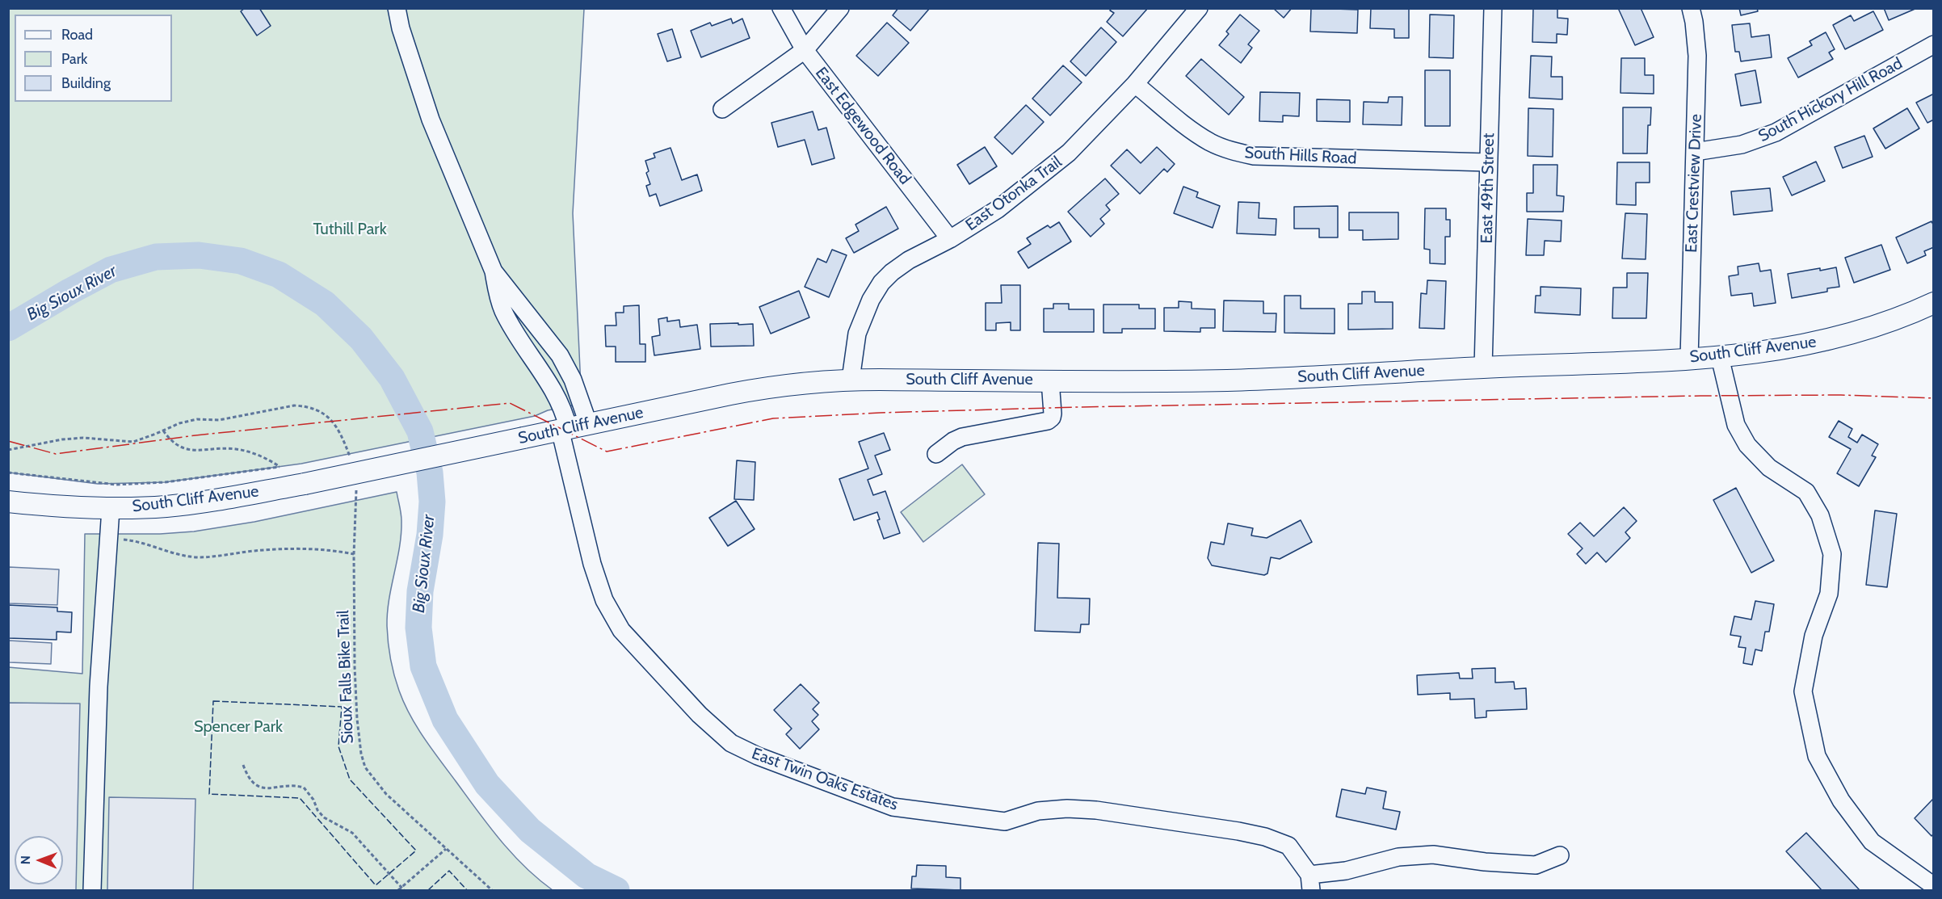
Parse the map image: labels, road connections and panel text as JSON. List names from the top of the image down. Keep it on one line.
{"streets":{"main road":["South Cliff Avenue"],"street":["South Hickory Hill Road","East Edgewood Road","South Hills Road","East Crestview Drive","East 49th Street","East Otonka Trail","East Twin Oaks Estates"],"path":["Sioux Falls Bike Trail"]},"crossings":[["South Hickory Hill Road","East Crestview Drive"],["East Edgewood Road","East Otonka Trail"],["South Hills Road","East 49th Street"],["South Hills Road","East Otonka Trail"],["East Crestview Drive","South Cliff Avenue"],["East 49th Street","South Cliff Avenue"],["East Otonka Trail","South Cliff Avenue"],["South Cliff Avenue","East Twin Oaks Estates"]],"water":["Big Sioux River"],"parks":["Tuthill Park","Spencer Park"],"legend":["Road","Park","Building"],"north":"left"}
